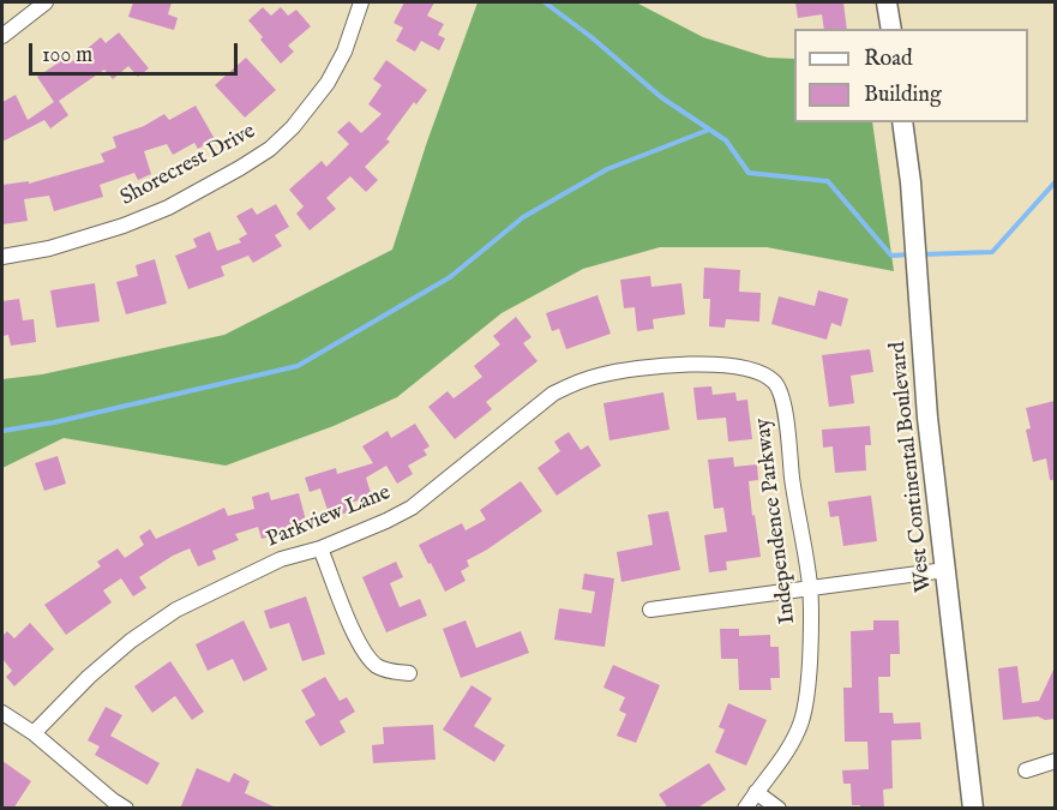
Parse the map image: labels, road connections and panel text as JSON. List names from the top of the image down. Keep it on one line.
{"streets":{"main road":["West Continental Boulevard"],"street":["Shorecrest Drive","Parkview Lane","Independence Parkway"]},"crossings":[["Parkview Lane","Independence Parkway"]],"legend":["Road","Building"],"scale_bar":"100 m"}
